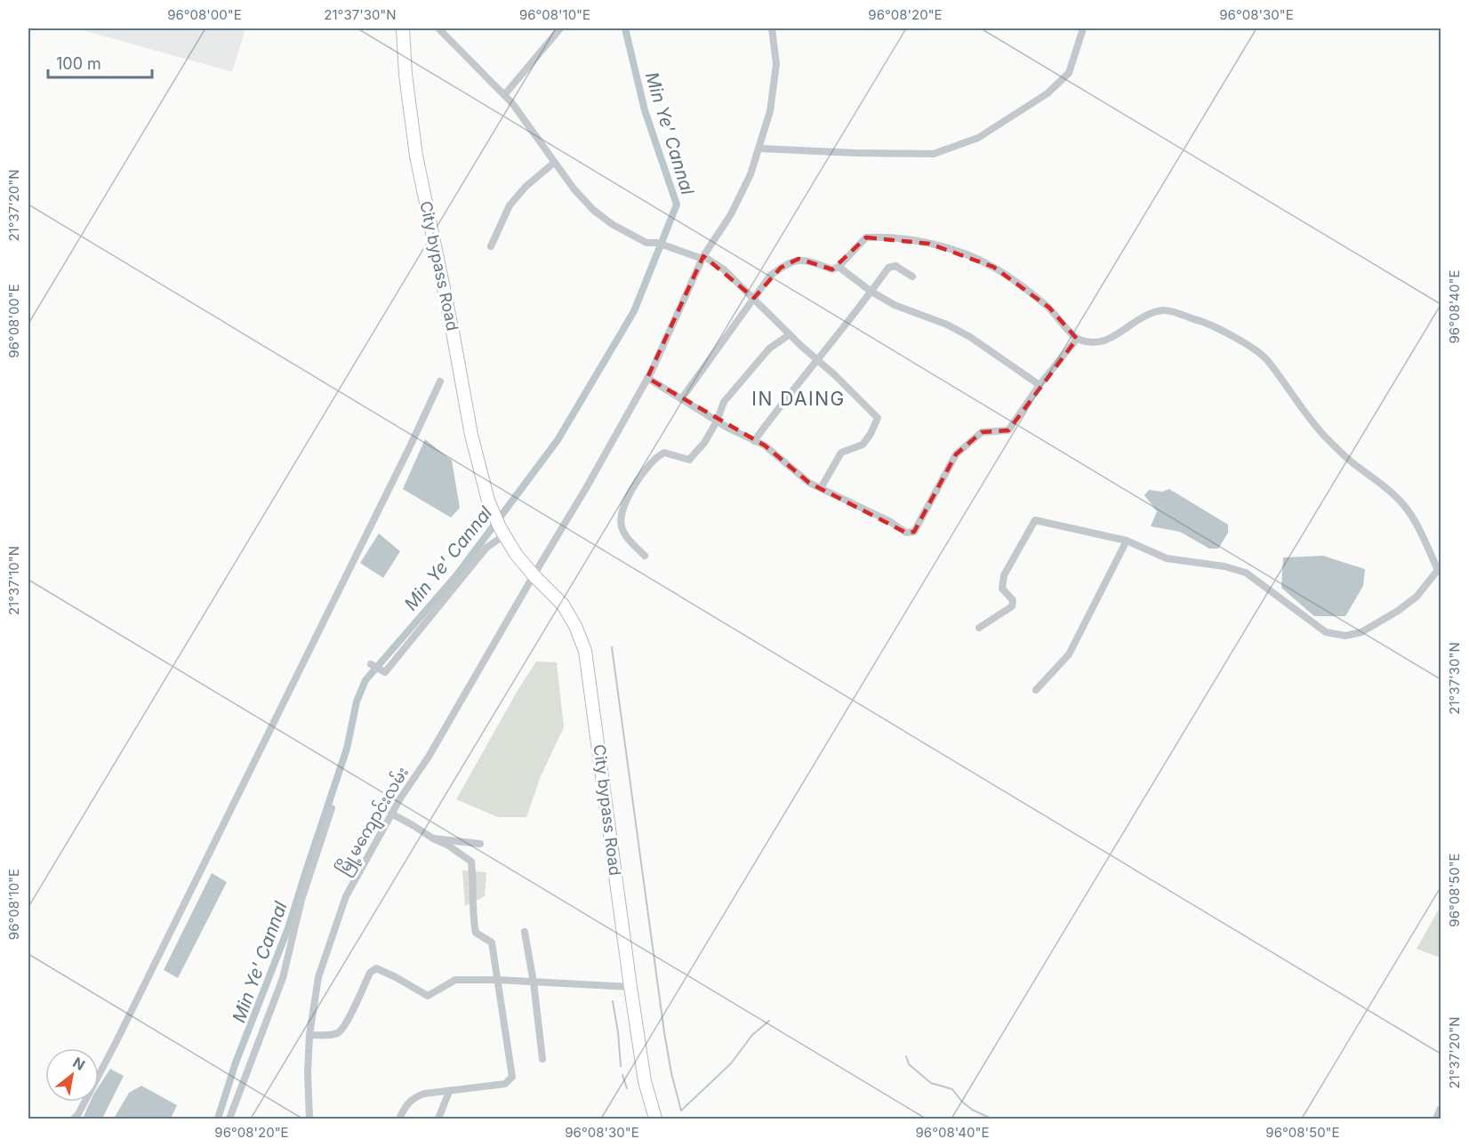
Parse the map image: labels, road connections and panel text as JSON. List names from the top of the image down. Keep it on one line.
{"streets":{"main road":["City bypass Road"],"street":["မြို့မကျောင်းလမ်း"]},"crossings":[["City bypass Road","မြို့မကျောင်းလမ်း"]],"districts":["IN DAING"],"water":["Min Ye' Cannal"],"scale_bar":"100 m","north":"top right","coordinates":["96°08'00\"E","21°37'30\"N","96°08'10\"E","96°08'20\"E","96°08'30\"E","21°37'20\"N","96°08'40\"E","21°37'10\"N","96°08'50\"E"]}
